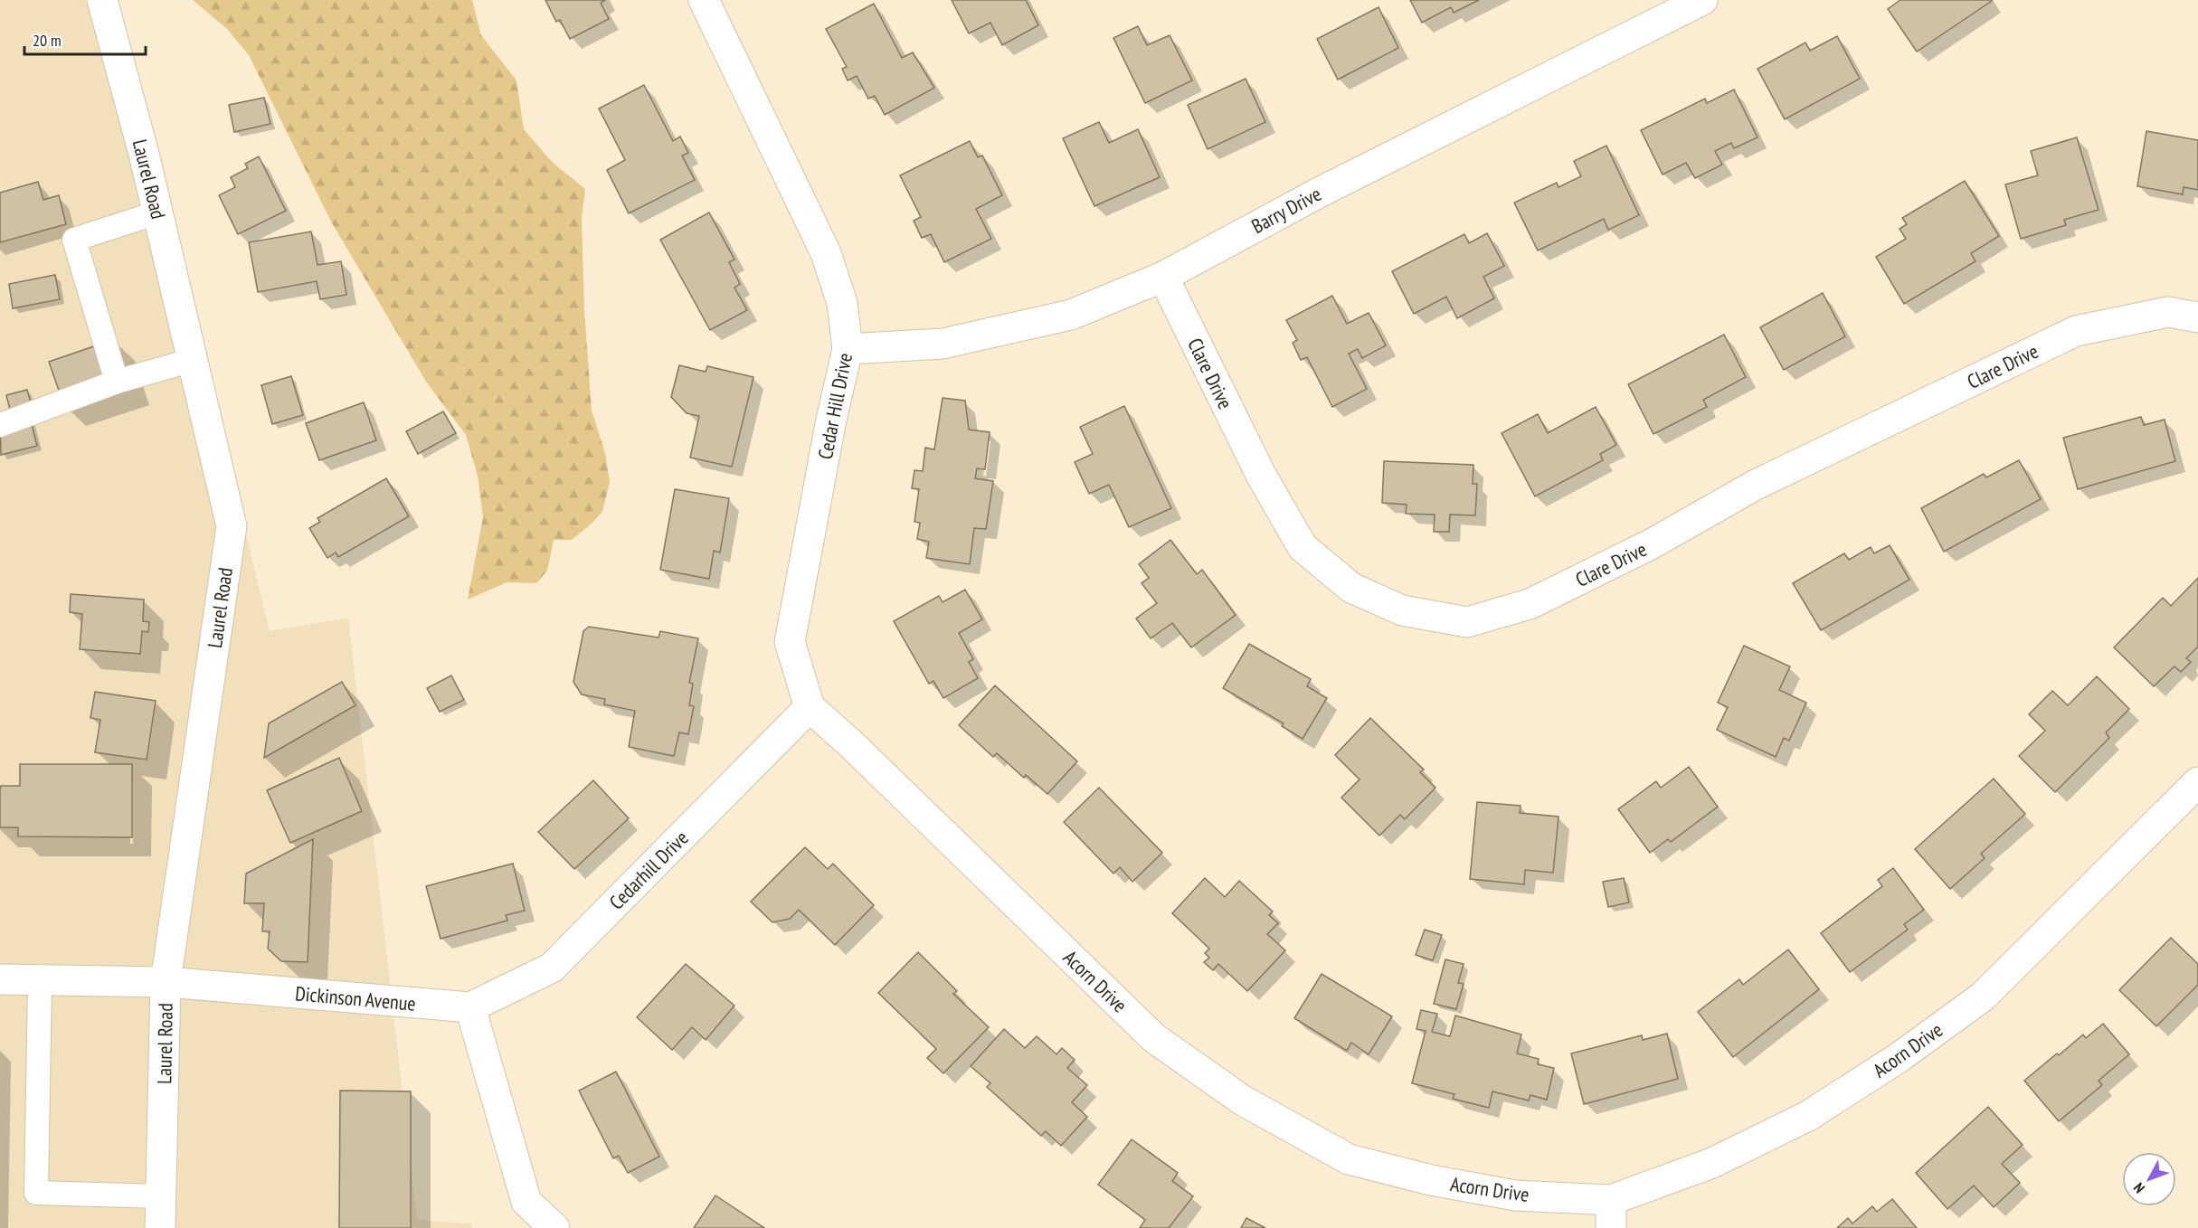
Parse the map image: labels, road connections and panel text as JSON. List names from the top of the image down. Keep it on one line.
{"streets":{"street":["Laurel Road","Barry Drive","Clare Drive","Cedar Hill Drive","Cedarhill Drive","Acorn Drive","Dickinson Avenue"]},"crossings":[["Laurel Road","Dickinson Avenue"],["Barry Drive","Clare Drive"],["Barry Drive","Cedar Hill Drive"],["Cedar Hill Drive","Cedarhill Drive"],["Cedar Hill Drive","Acorn Drive"],["Cedarhill Drive","Acorn Drive"],["Cedarhill Drive","Dickinson Avenue"]],"scale_bar":"20 m","north":"bottom left"}
